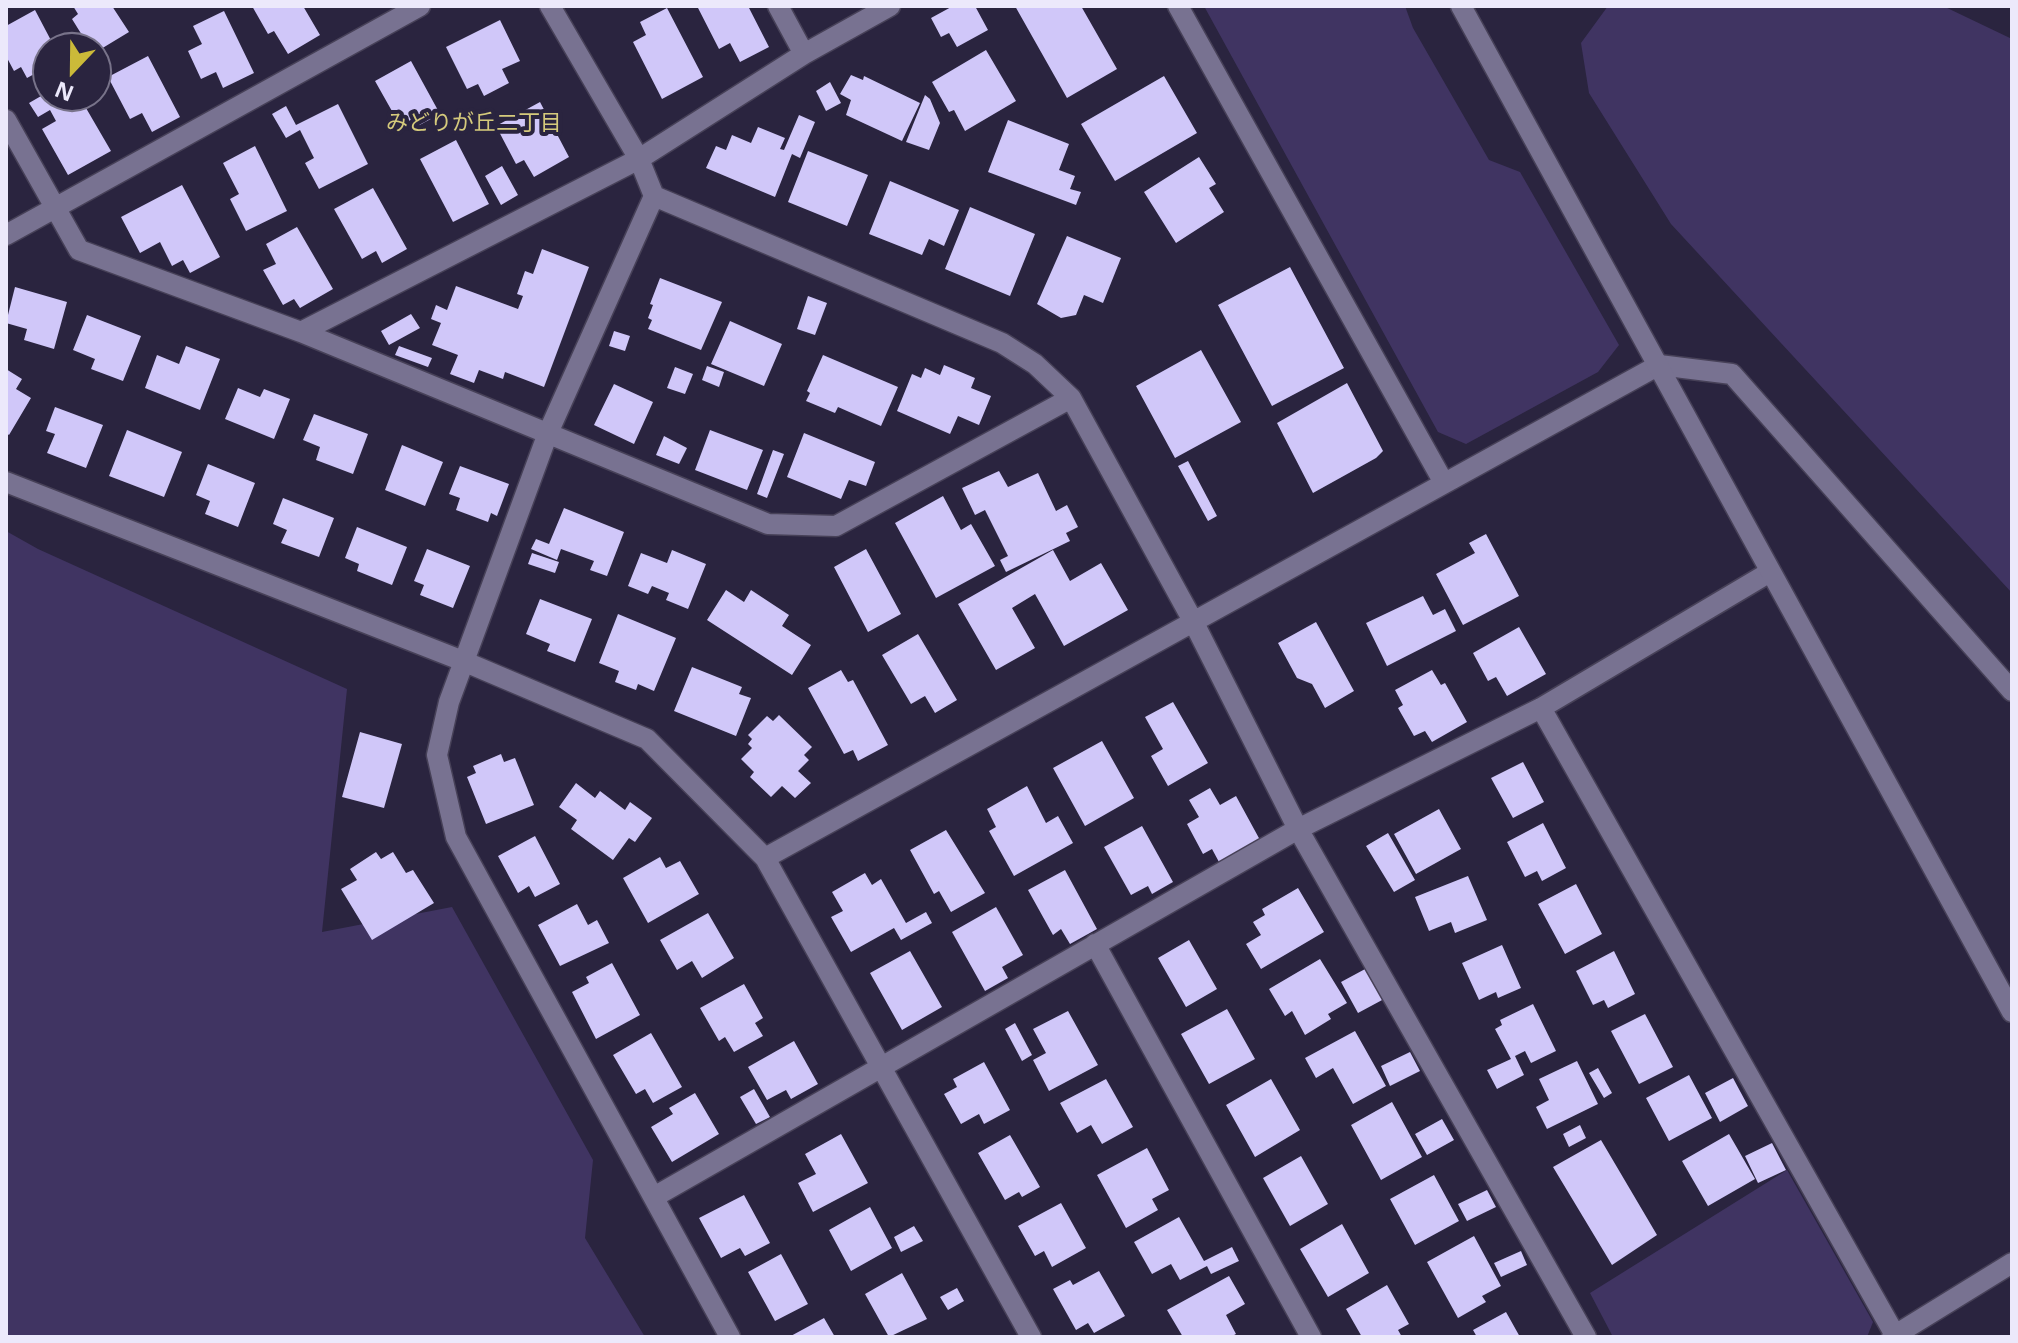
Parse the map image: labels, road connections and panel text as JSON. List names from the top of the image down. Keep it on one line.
{"districts":["みどりが丘二丁目"],"north":"bottom"}
